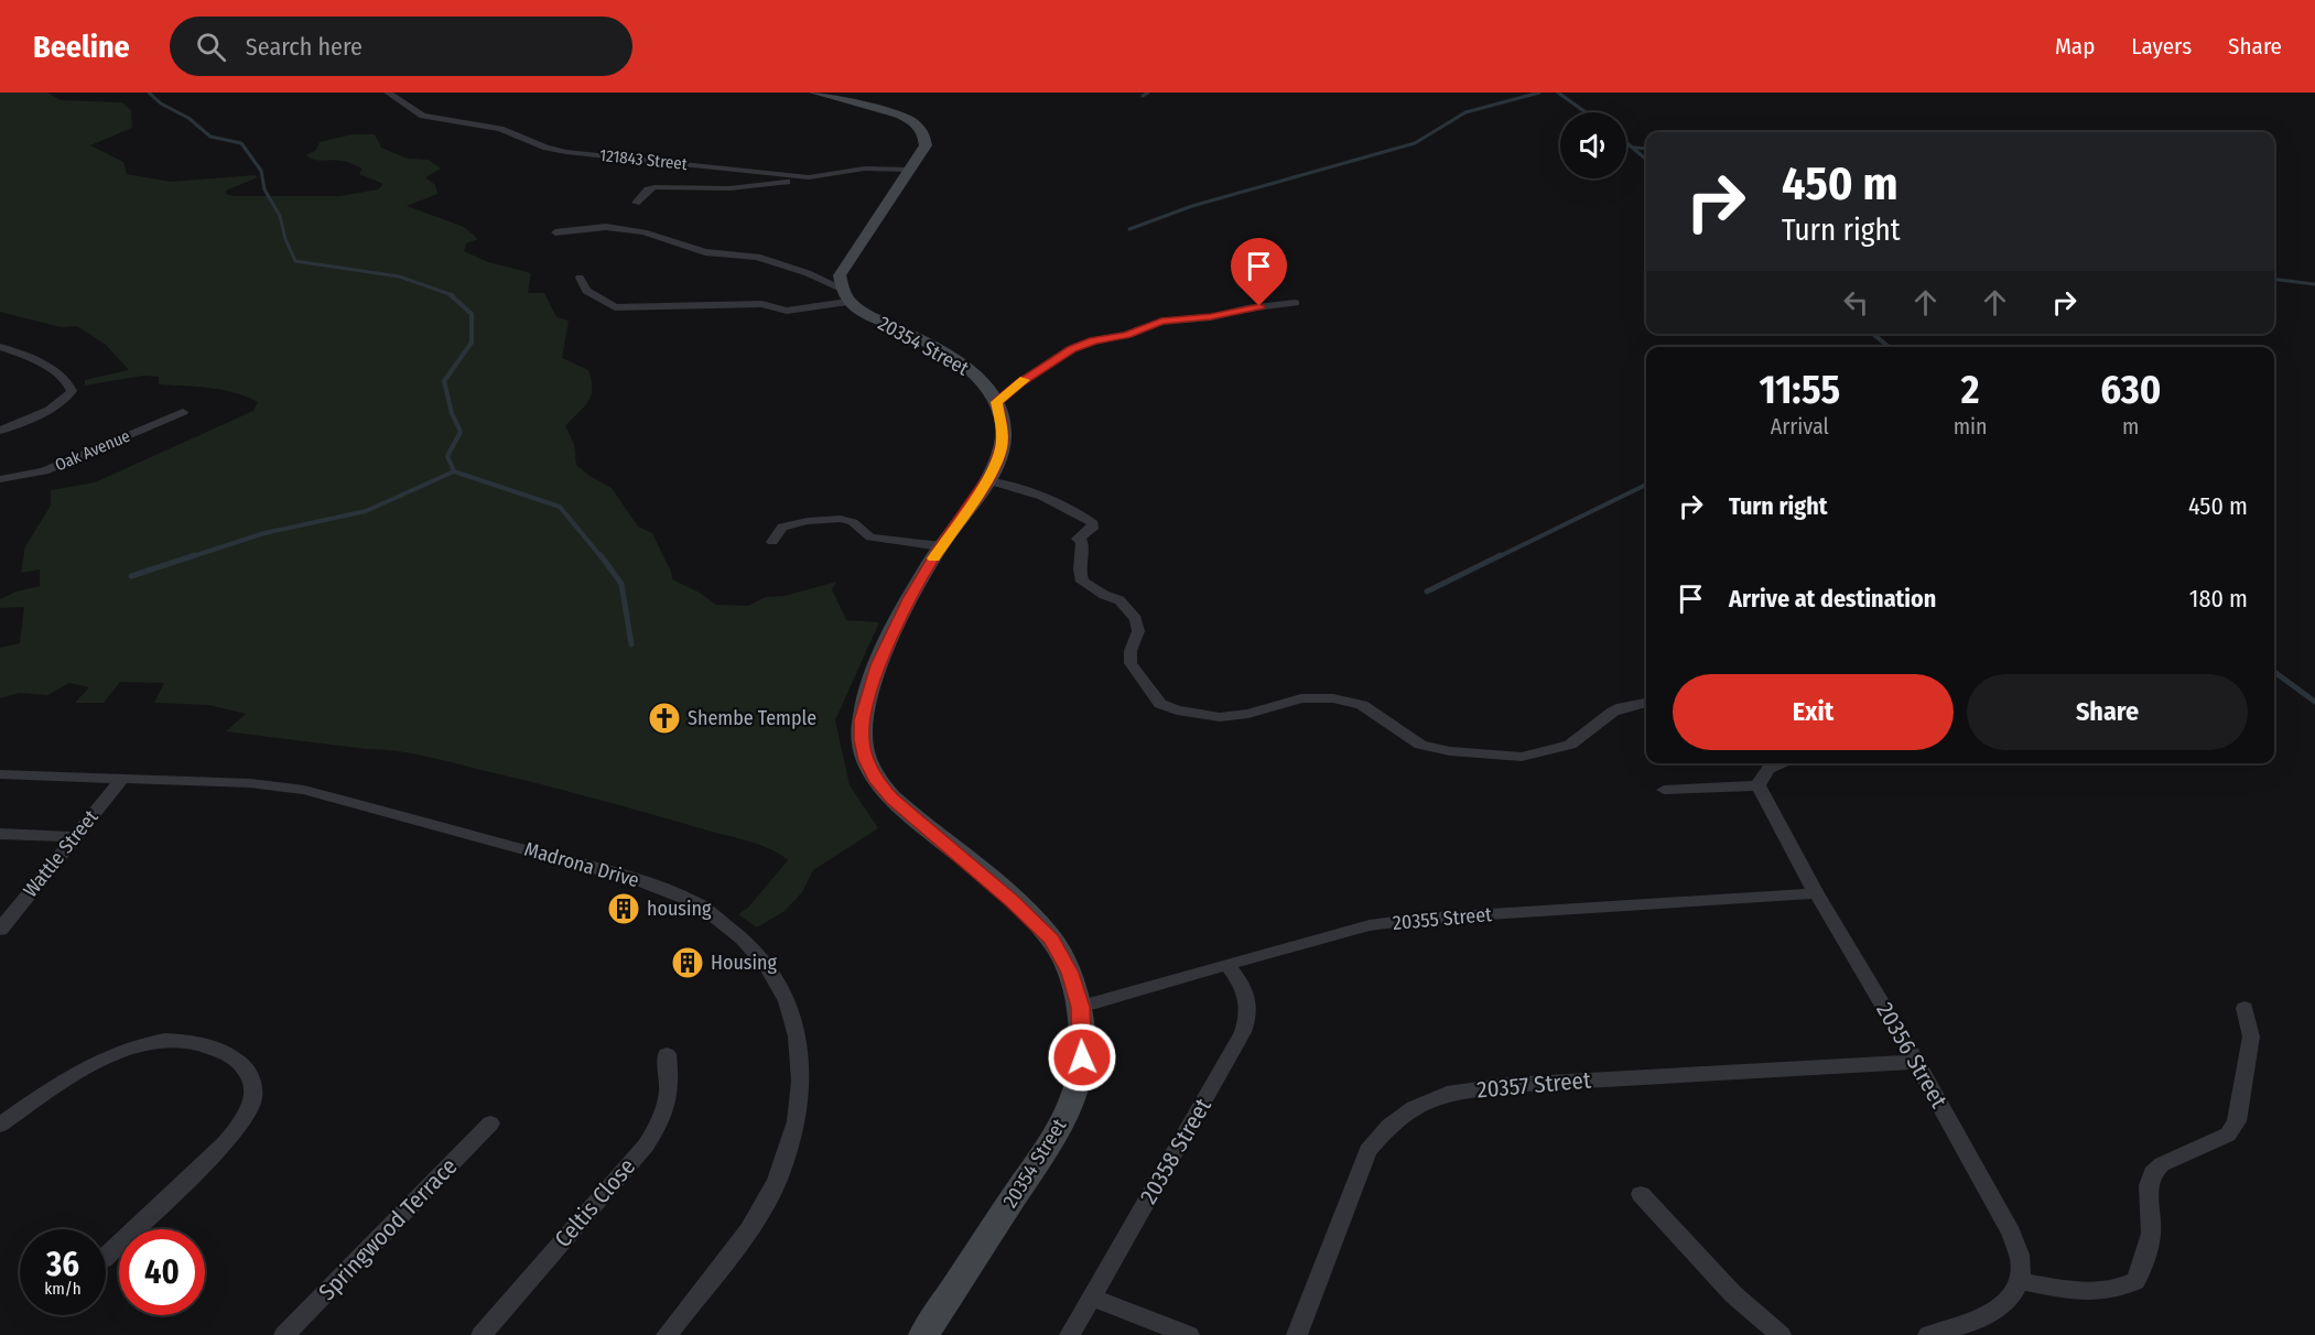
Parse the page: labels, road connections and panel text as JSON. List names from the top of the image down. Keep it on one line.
{"streets":{"street":["121843 Street","20354 Street","Oak Avenue","Wattle Street","Madrona Drive","20355 Street","20356 Street","20357 Street","20358 Street","Celtis Close","Springwood Terrace"]},"crossings":[["20354 Street","20355 Street"],["Wattle Street","Madrona Drive"],["20355 Street","20356 Street"],["20355 Street","20358 Street"],["20356 Street","20357 Street"]],"places":{"church":["Shembe Temple"],"building":["housing","Housing"]},"page":{"header":"Beeline","search":"Search here","nav":["Map","Layers","Share"],"turn":["450 m","Turn right"],"eta":["11:55","Arrival","2","min","630","m"],"list":[{"name":"Turn right","value":"450 m"},{"name":"Arrive at destination","value":"180 m"}],"buttons":["Exit","Share"],"speed":"36 km/h","limit":"40"}}
